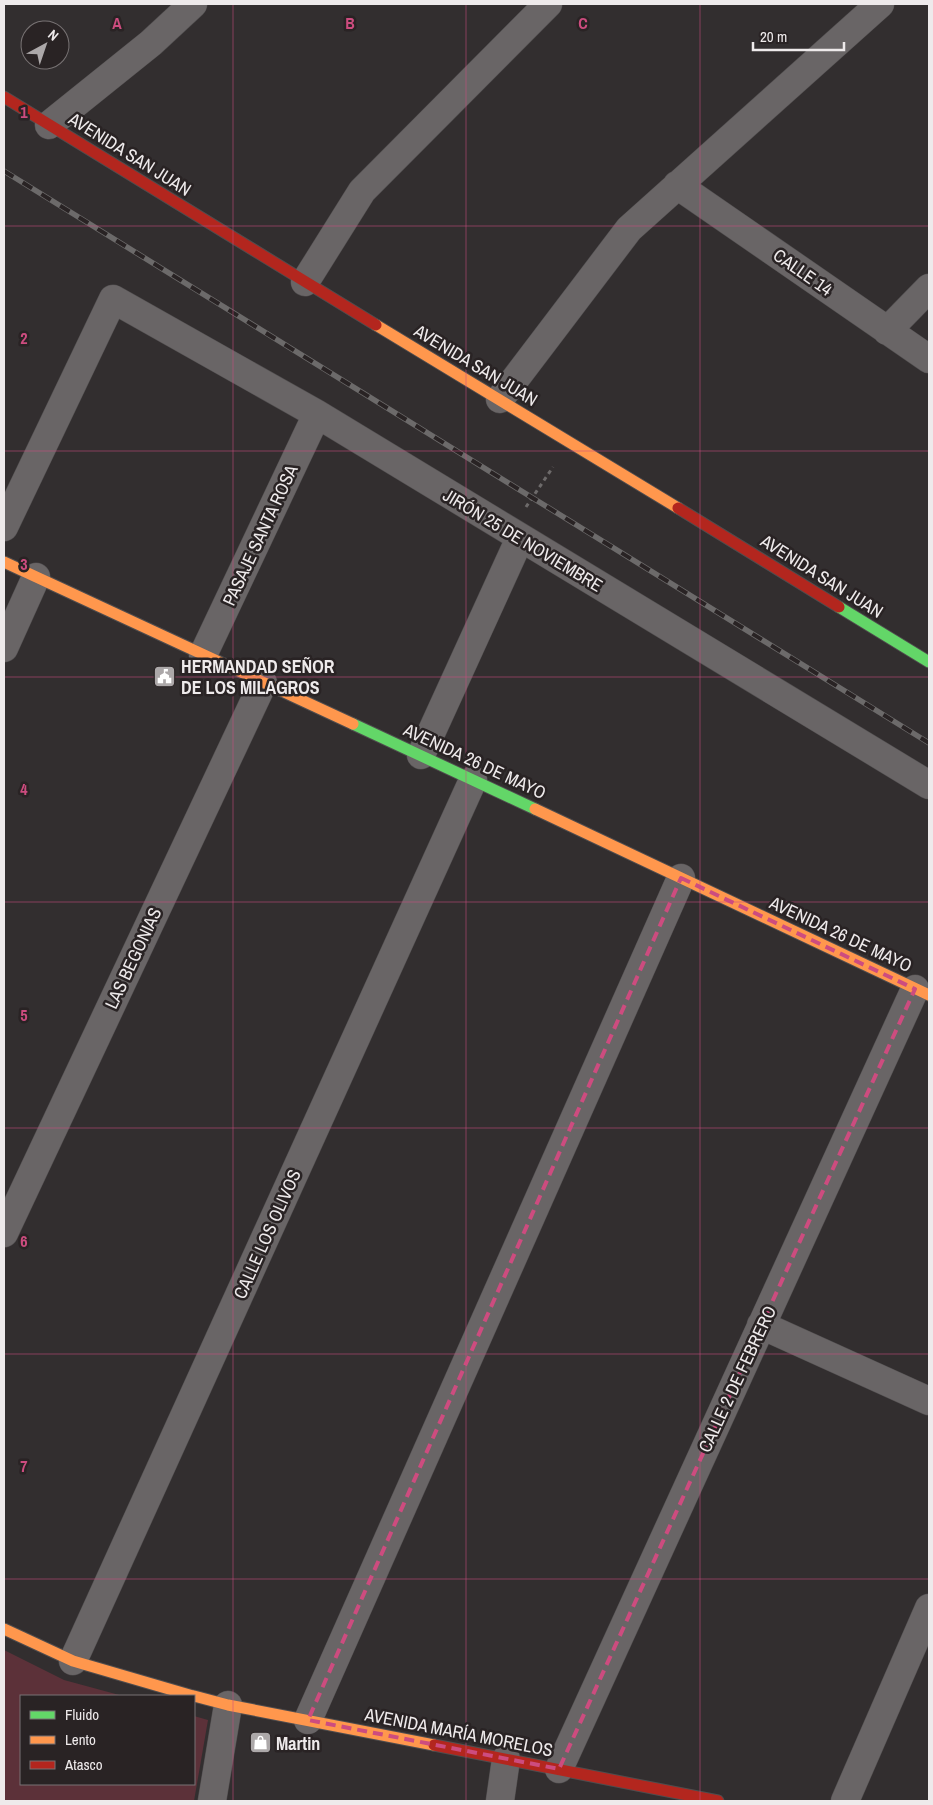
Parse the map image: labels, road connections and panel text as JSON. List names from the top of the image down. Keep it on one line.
{"streets":{"street":["AVENIDA SAN JUAN","CALLE 14","PASAJE SANTA ROSA","JIRÓN 25 DE NOVIEMBRE","AVENIDA 26 DE MAYO","LAS BEGONIAS","CALLE LOS OLIVOS","CALLE 2 DE FEBRERO","AVENIDA MARÍA MORELOS"]},"crossings":[["PASAJE SANTA ROSA","JIRÓN 25 DE NOVIEMBRE"],["PASAJE SANTA ROSA","AVENIDA 26 DE MAYO"],["AVENIDA 26 DE MAYO","LAS BEGONIAS"],["AVENIDA 26 DE MAYO","CALLE LOS OLIVOS"],["AVENIDA 26 DE MAYO","CALLE 2 DE FEBRERO"],["CALLE LOS OLIVOS","AVENIDA MARÍA MORELOS"],["CALLE 2 DE FEBRERO","AVENIDA MARÍA MORELOS"]],"places":{"public building":["HERMANDAD SEÑOR DE LOS MILAGROS"],"shop":["Martin"]},"legend":["Fluido","Lento","Atasco"],"scale_bar":"20 m","north":"top right","grid":{"columns":["A","B","C"],"rows":["1","2","3","4","5","6","7"]}}
